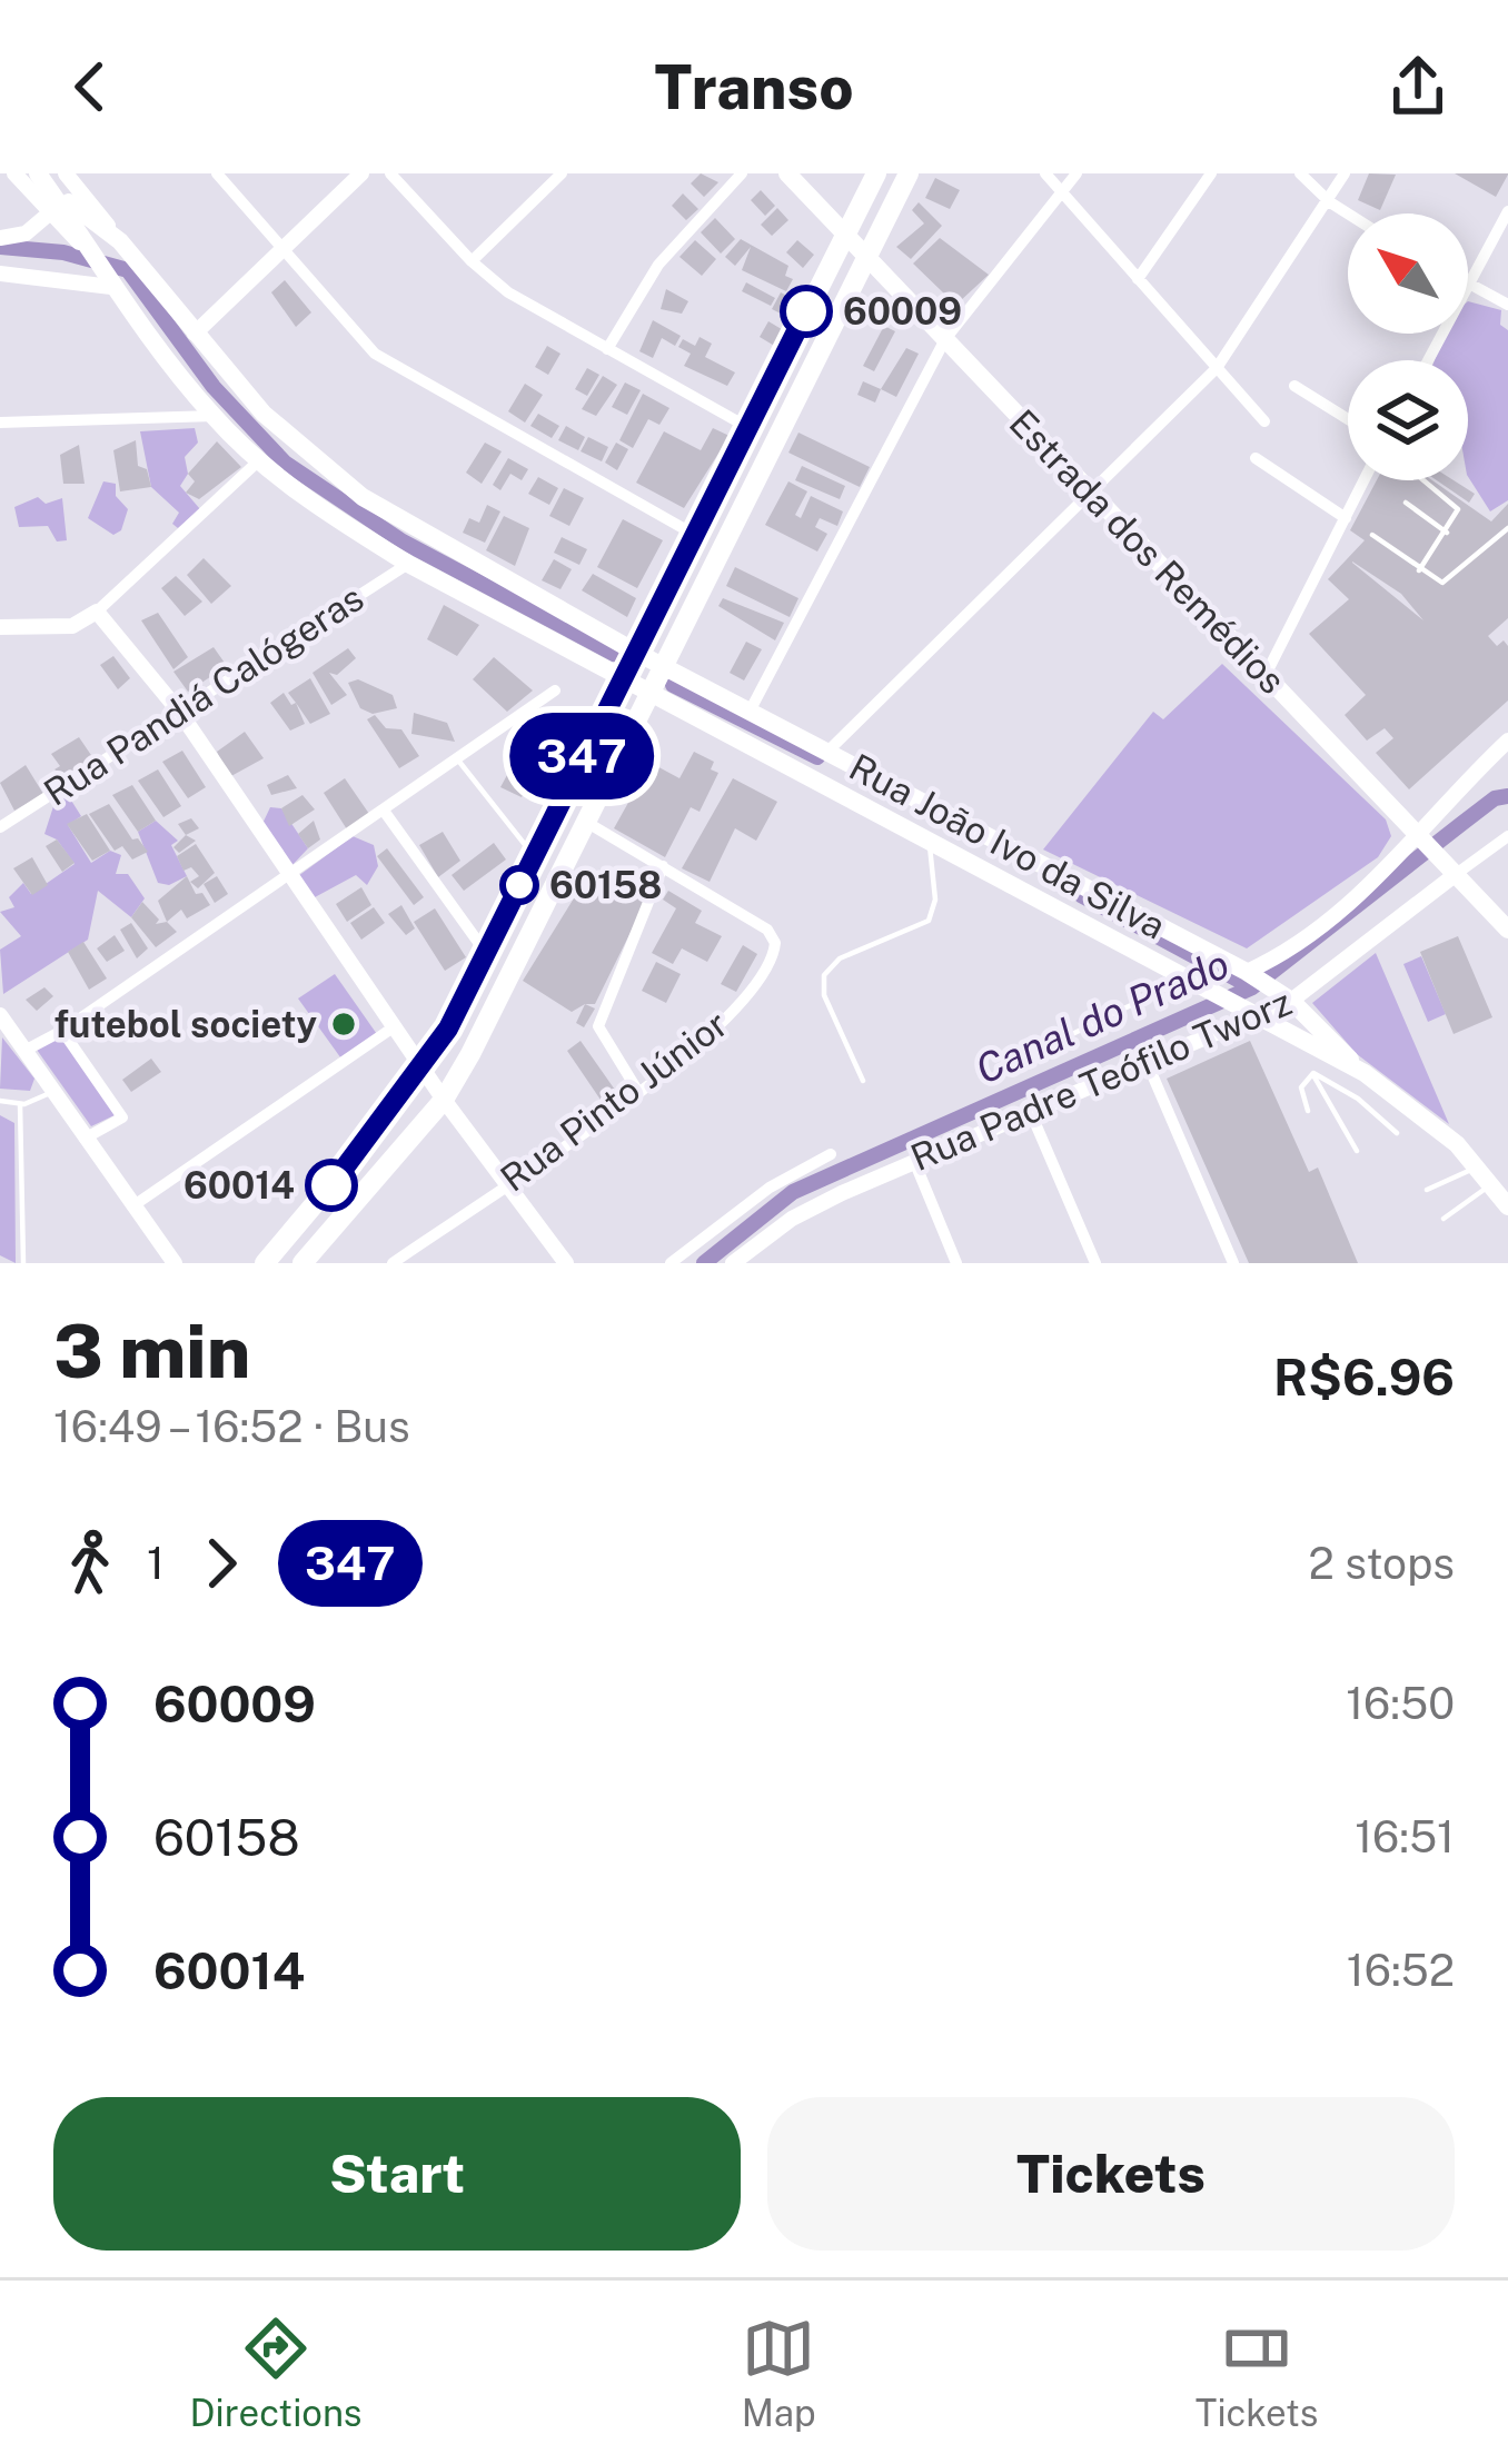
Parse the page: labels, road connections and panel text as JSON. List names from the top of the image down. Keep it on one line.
{"streets":{"main road":["Estrada dos Remédios","Rua João Ivo da Silva","Rua Padre Teófilo Tworz"],"street":["Rua Pandiá Calógeras","Rua Pinto Júnior"]},"crossings":[["Estrada dos Remédios","Rua Padre Teófilo Tworz"],["Rua Pandiá Calógeras","Rua João Ivo da Silva"],["Rua João Ivo da Silva","Rua Padre Teófilo Tworz"]],"water":["Canal do Prado"],"places":["60009","60158","futebol society","60014"],"lines":["bus line 347"],"north":"top left","page":{"header":"Transo","on_map":"347","heading":["3 min","16:49 – 16:52 · Bus","R$6.96"],"legs":["1","347","2 stops"],"list":[{"name":"60009","value":"16:50"},{"name":"60158","value":"16:51"},{"name":"60014","value":"16:52"}],"buttons":["Start","Tickets"],"tabs":["Directions","Map","Tickets"]}}
